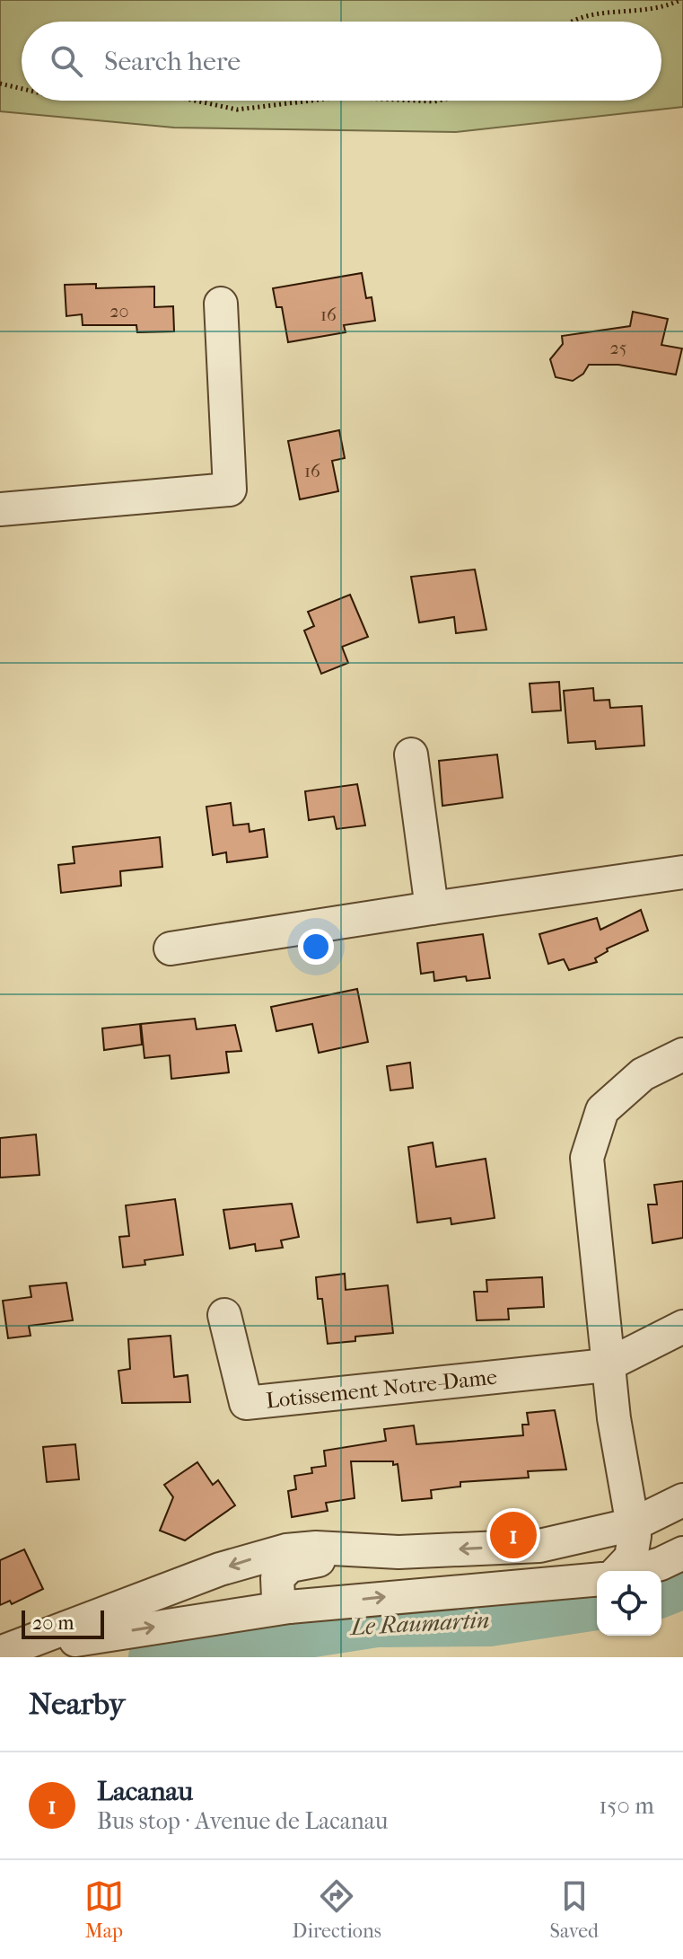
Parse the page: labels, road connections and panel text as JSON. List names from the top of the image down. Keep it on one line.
{"streets":{"street":["Lotissement Notre-Dame"]},"water":["Le Raumartin"],"house_numbers":["20","16","25","16"],"scale_bar":"20 m","page":{"search":"Search here","pins":"1","scale":"20 m","heading":"Nearby","list":[{"mark":"1","name":"Lacanau","note":"Bus stop · Avenue de Lacanau","value":"150 m"}],"nav":["Map","Directions","Saved"]}}
